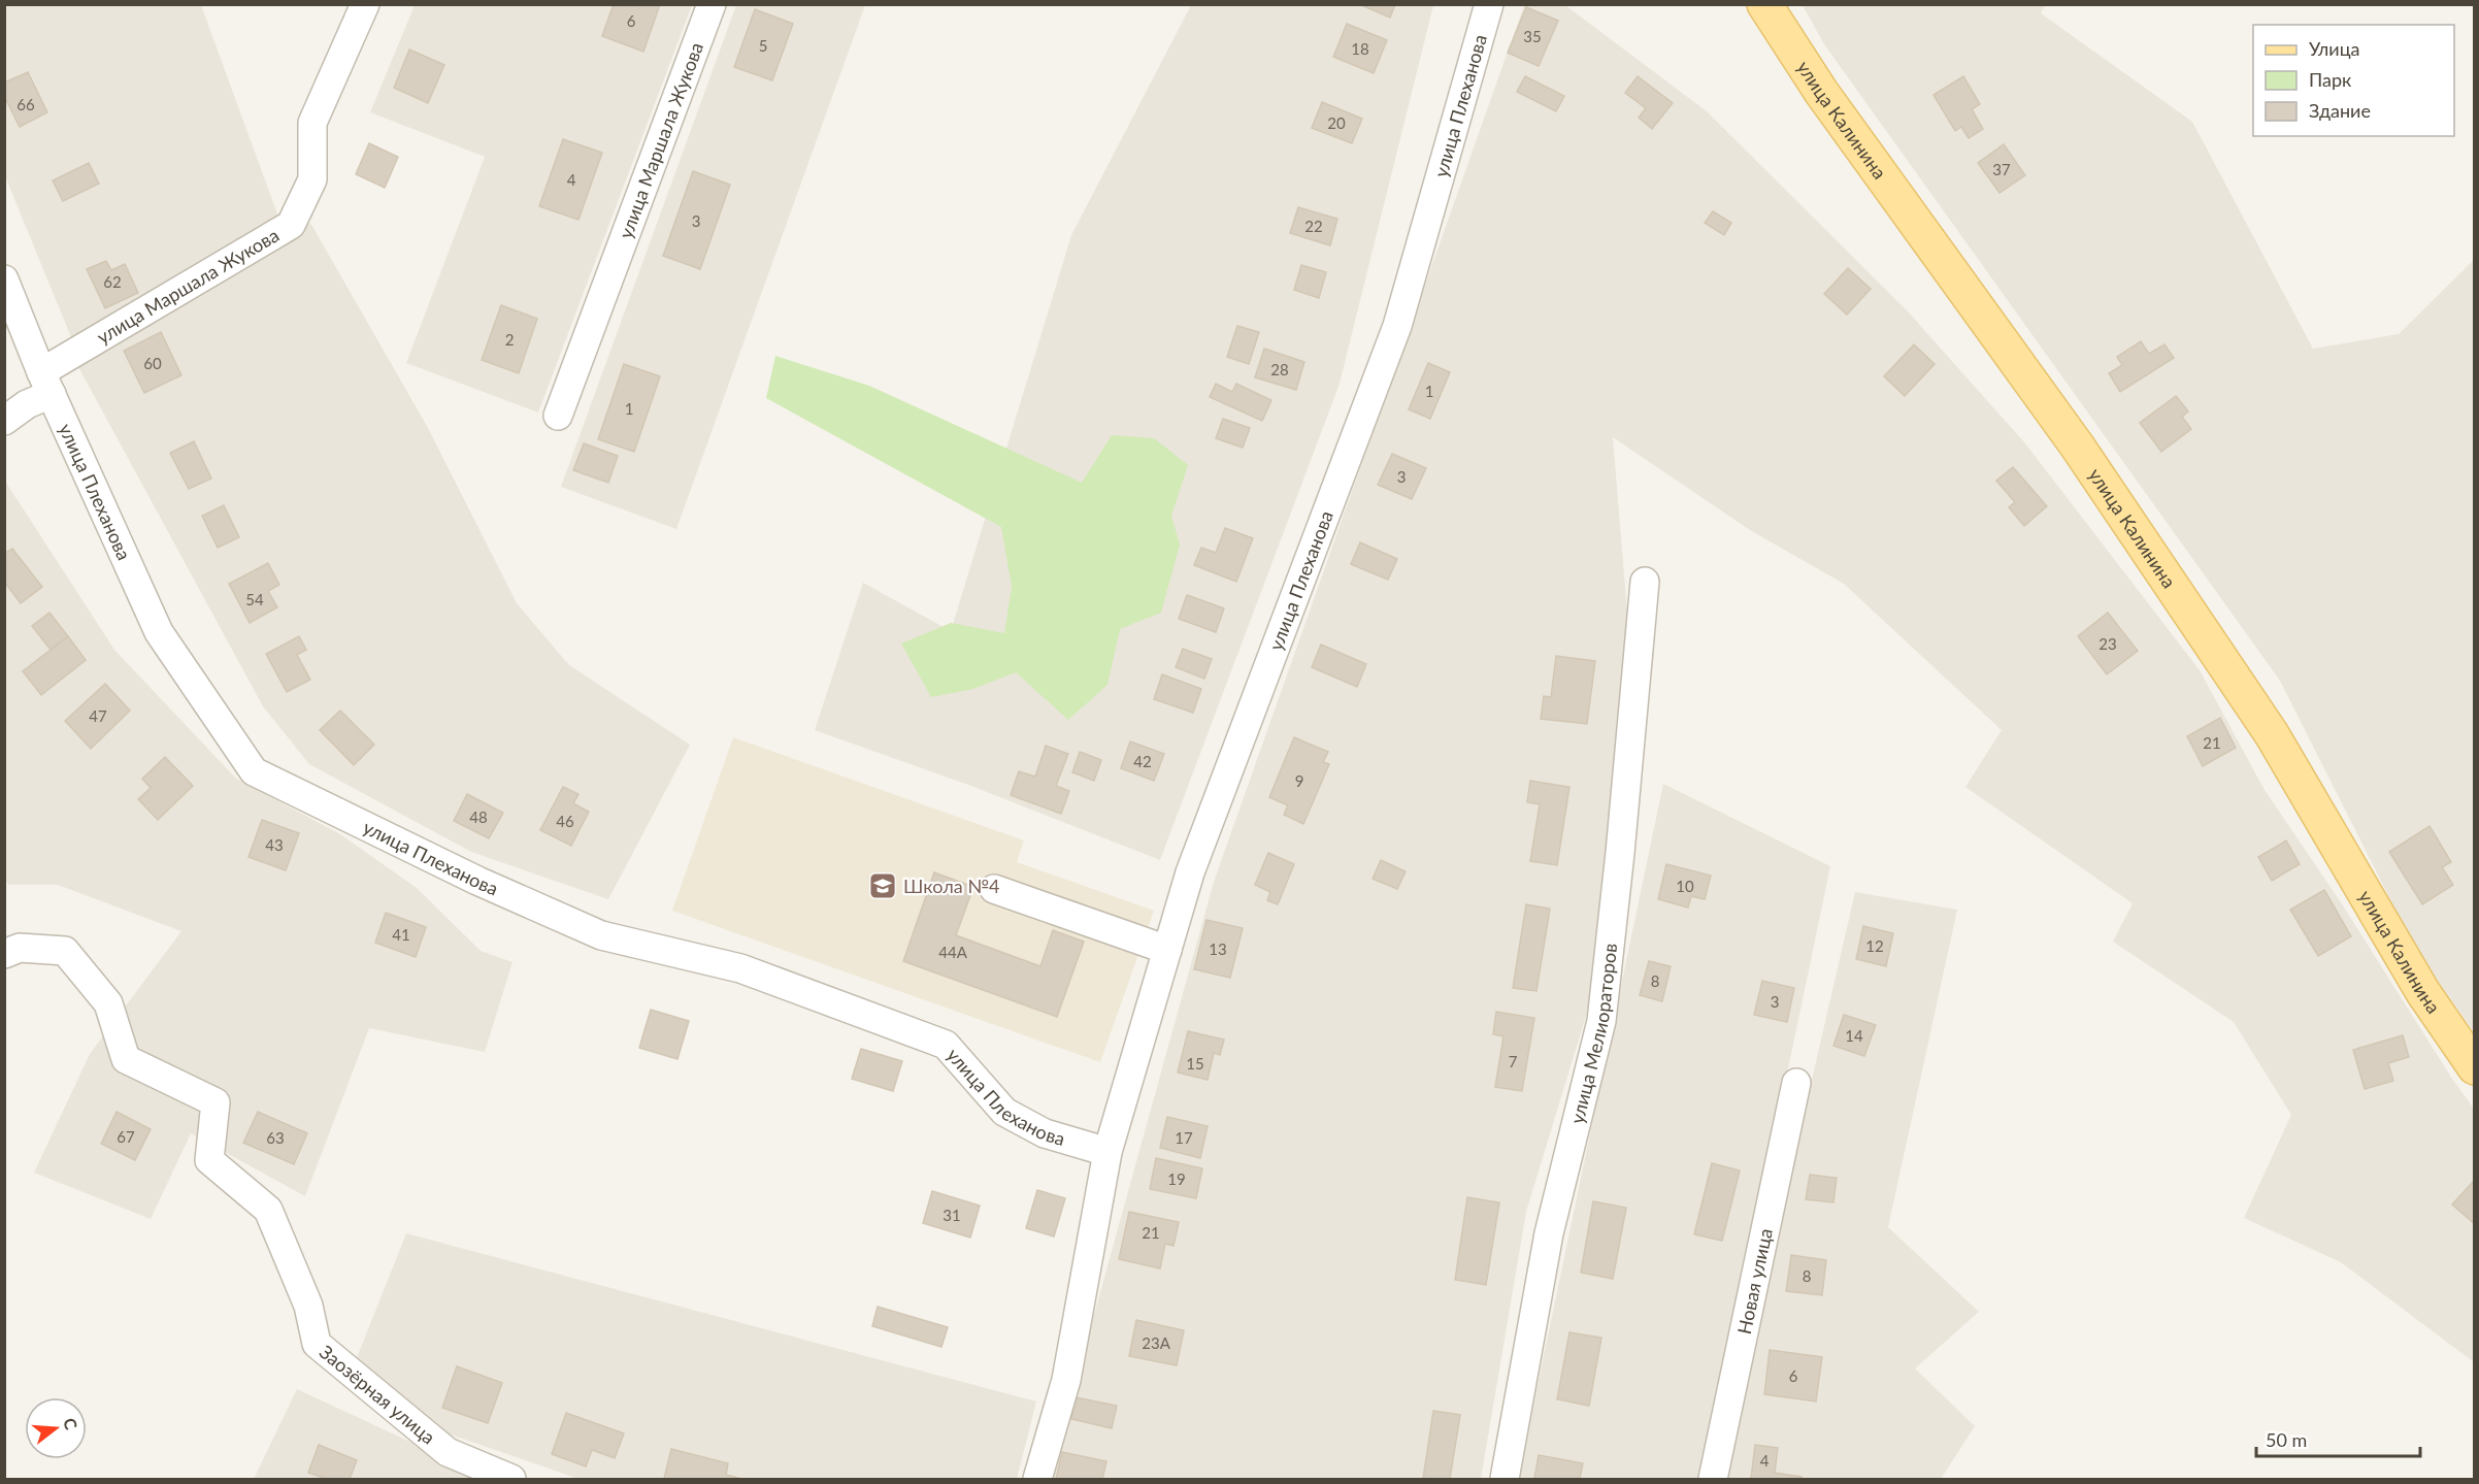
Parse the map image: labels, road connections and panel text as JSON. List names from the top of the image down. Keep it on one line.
{"streets":{"main road":["улица Калинина"],"street":["улица Плеханова","улица Маршала Жукова","улица Мелиораторов","Новая улица","Заозёрная улица"]},"crossings":[["улица Плеханова","улица Маршала Жукова"]],"places":{"school or university":["Школа №4"]},"house_numbers":["6","35","5","18","66","20","37","4","3","22","62","2","60","28","1","1","3","54","23","47","21","42","9","48","46","43","10","41","12","13","44А","8","3","14","7","15","67","63","17","19","31","21","8","23А","6","4"],"legend":["Улица","Парк","Здание"],"scale_bar":"50 m","north":"right"}
